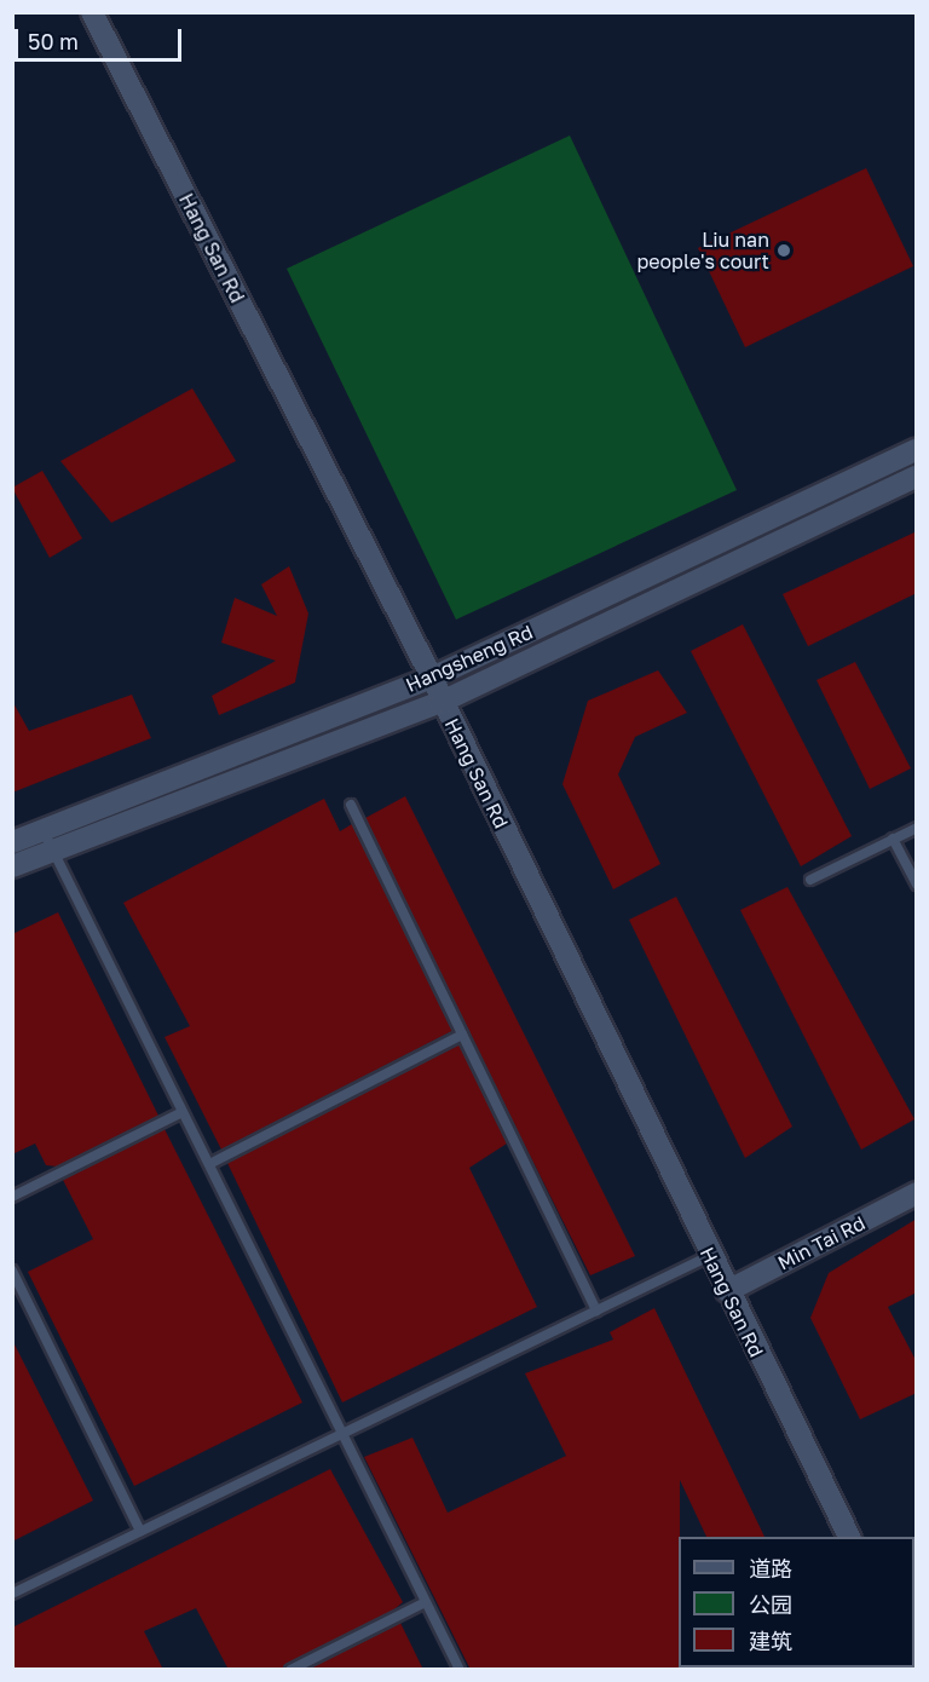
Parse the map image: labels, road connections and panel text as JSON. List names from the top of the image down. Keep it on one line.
{"streets":{"street":["Hang San Rd","Hangsheng Rd","Min Tai Rd"]},"crossings":[["Hang San Rd","Hangsheng Rd"],["Hang San Rd","Min Tai Rd"]],"places":["Liu nan people's court"],"legend":["道路","公园","建筑"],"scale_bar":"50 m"}
